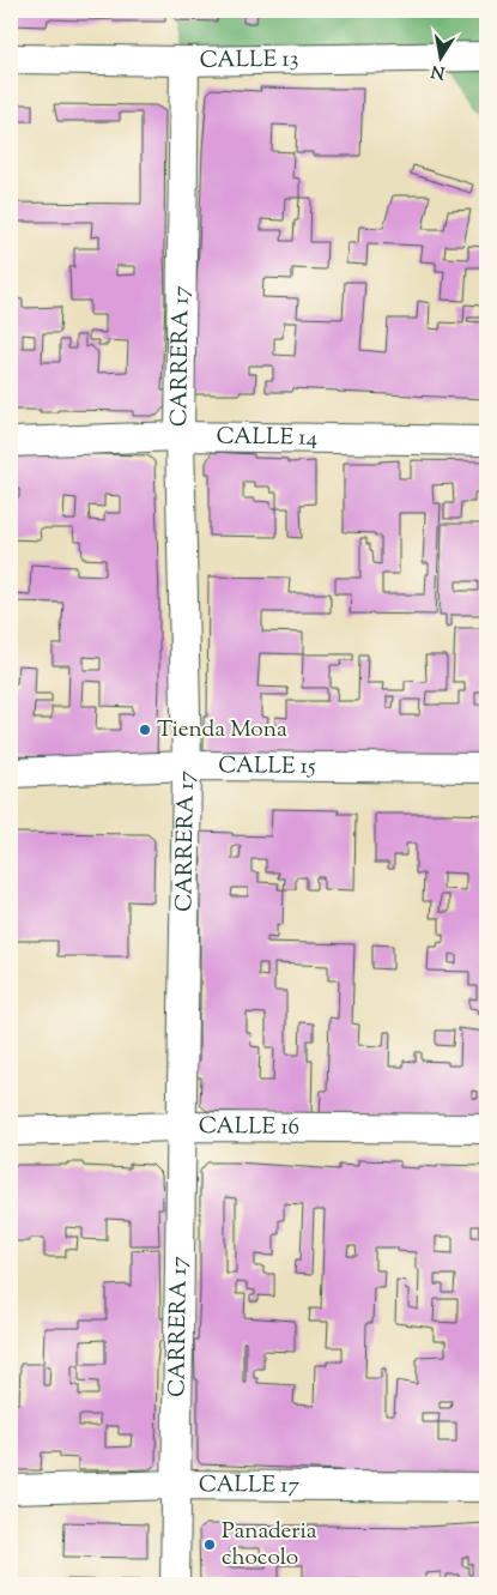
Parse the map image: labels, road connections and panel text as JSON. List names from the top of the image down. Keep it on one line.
{"streets":{"street":["CALLE 13","CARRERA 17","CALLE 14","CALLE 15","CALLE 16","CALLE 17"]},"crossings":[["CALLE 13","CARRERA 17"],["CARRERA 17","CALLE 14"],["CARRERA 17","CALLE 15"],["CARRERA 17","CALLE 16"],["CARRERA 17","CALLE 17"]],"places":["Tienda Mona","Panaderia chocolo"],"north":"bottom"}
